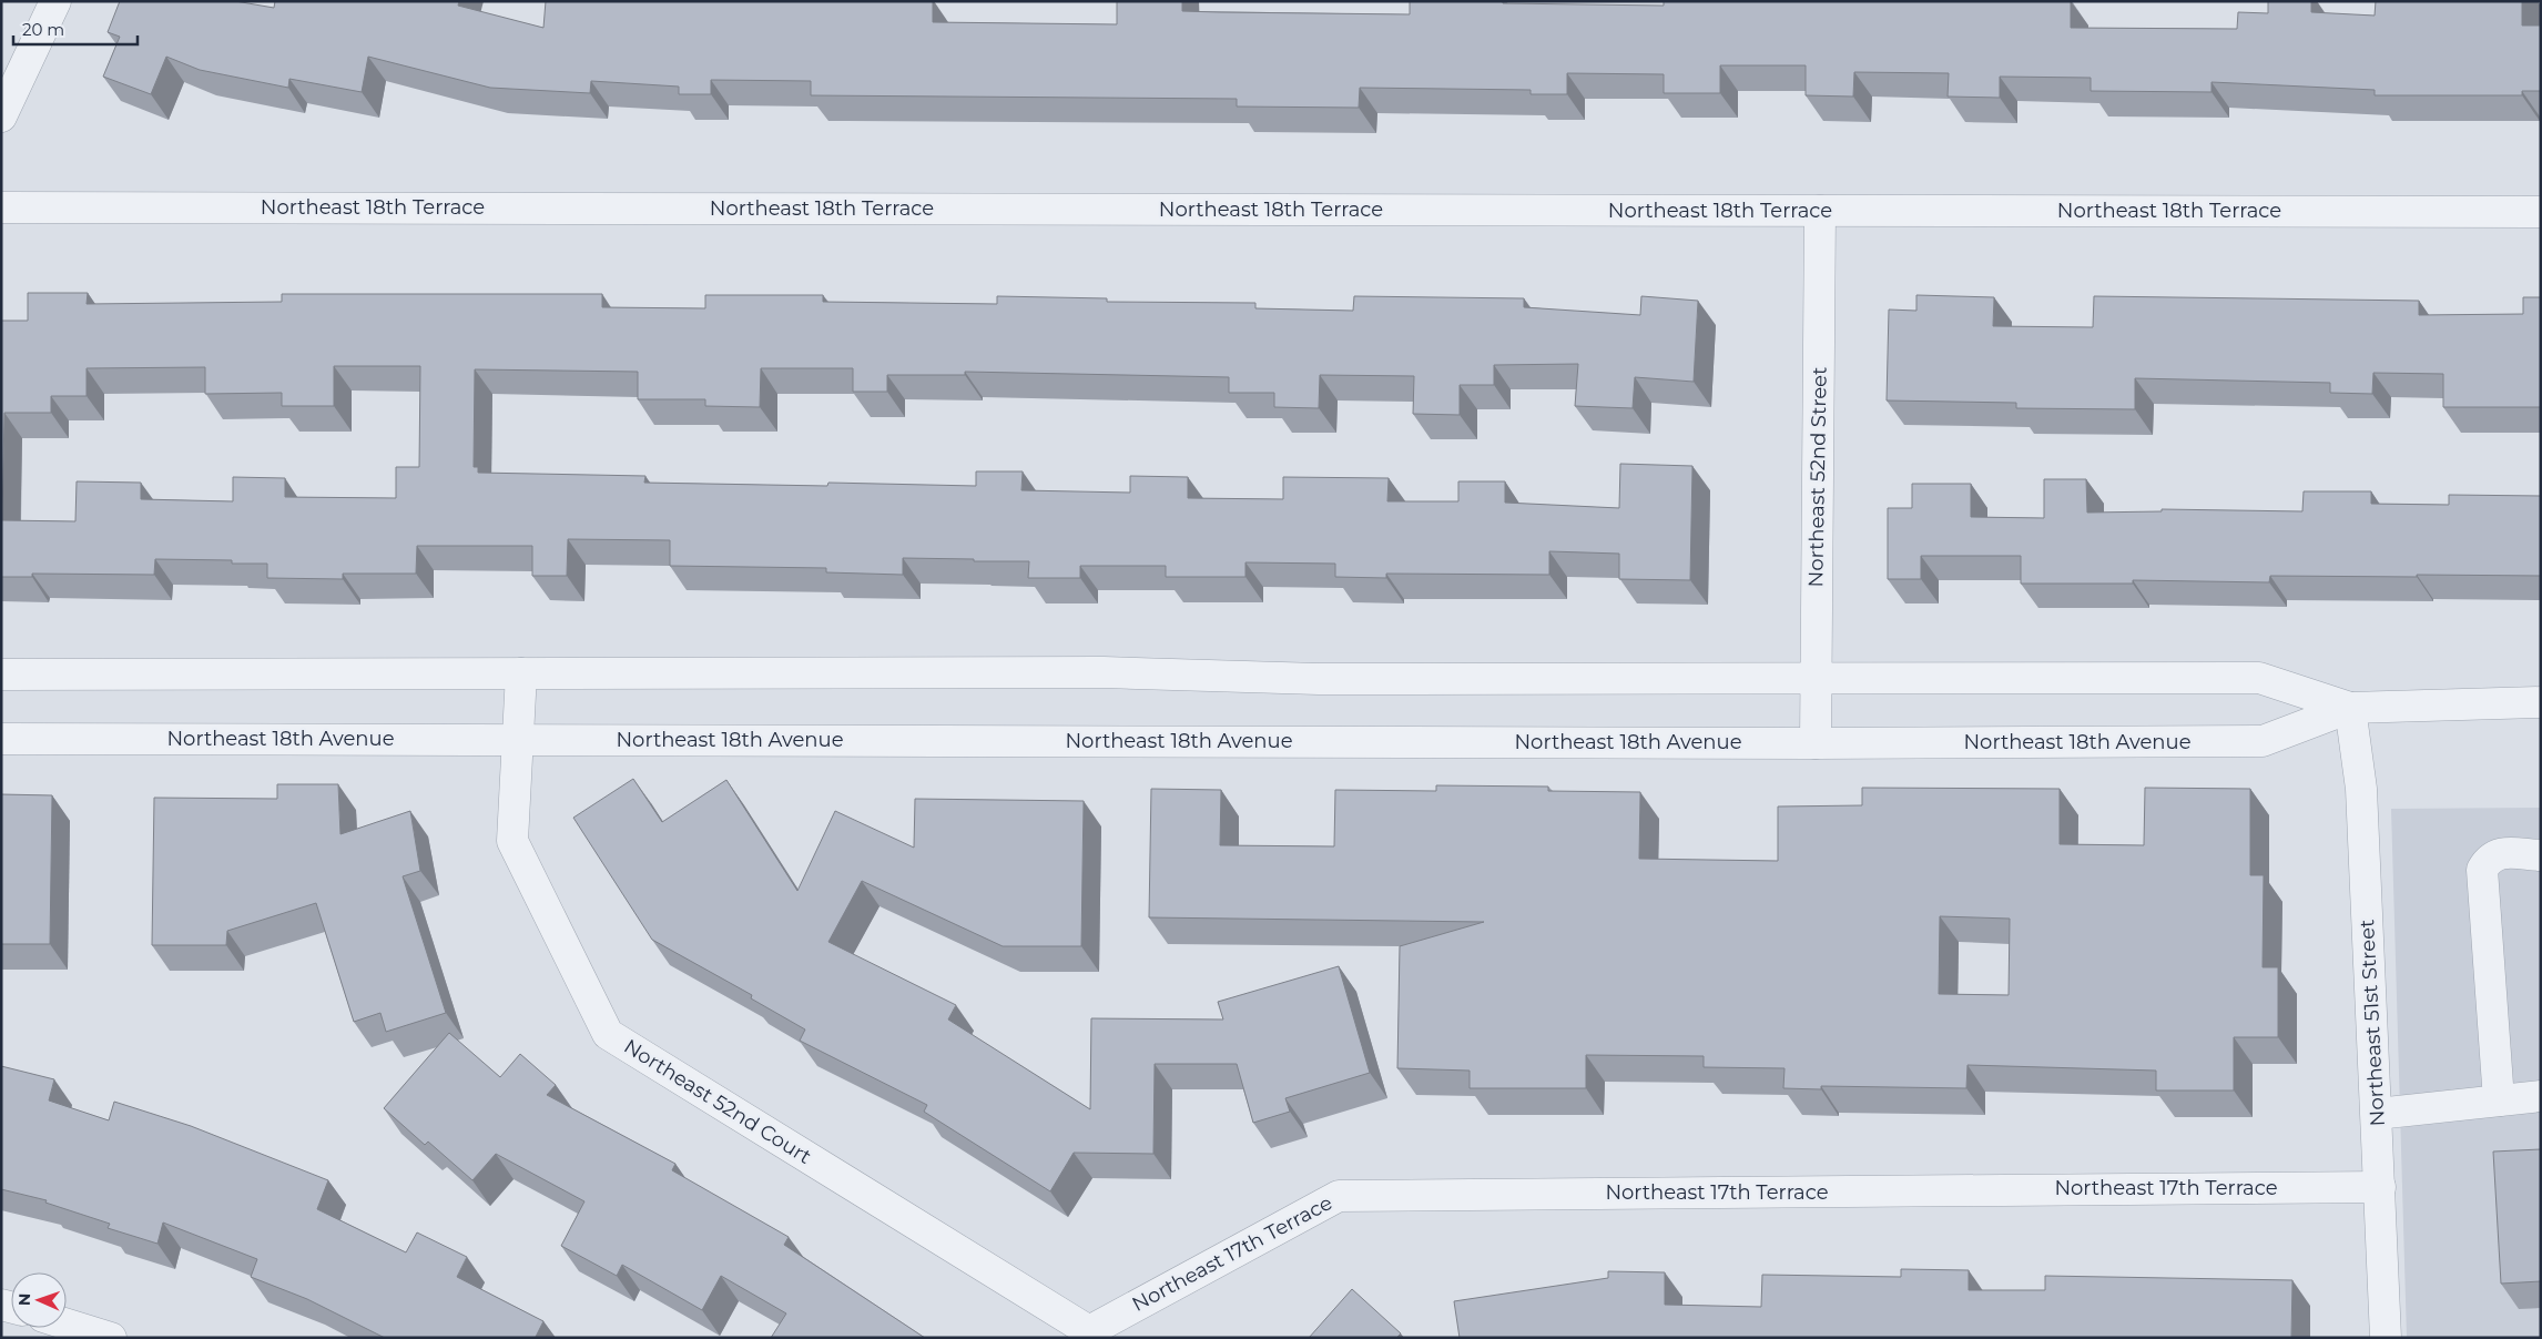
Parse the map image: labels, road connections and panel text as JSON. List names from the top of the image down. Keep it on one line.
{"streets":{"street":["Northeast 18th Terrace","Northeast 52nd Street","Northeast 18th Avenue","Northeast 51st Street","Northeast 52nd Court","Northeast 17th Terrace"]},"crossings":[["Northeast 18th Terrace","Northeast 52nd Street"],["Northeast 52nd Street","Northeast 18th Avenue"],["Northeast 18th Avenue","Northeast 51st Street"],["Northeast 18th Avenue","Northeast 52nd Court"],["Northeast 51st Street","Northeast 17th Terrace"],["Northeast 52nd Court","Northeast 17th Terrace"]],"scale_bar":"20 m","north":"left"}
